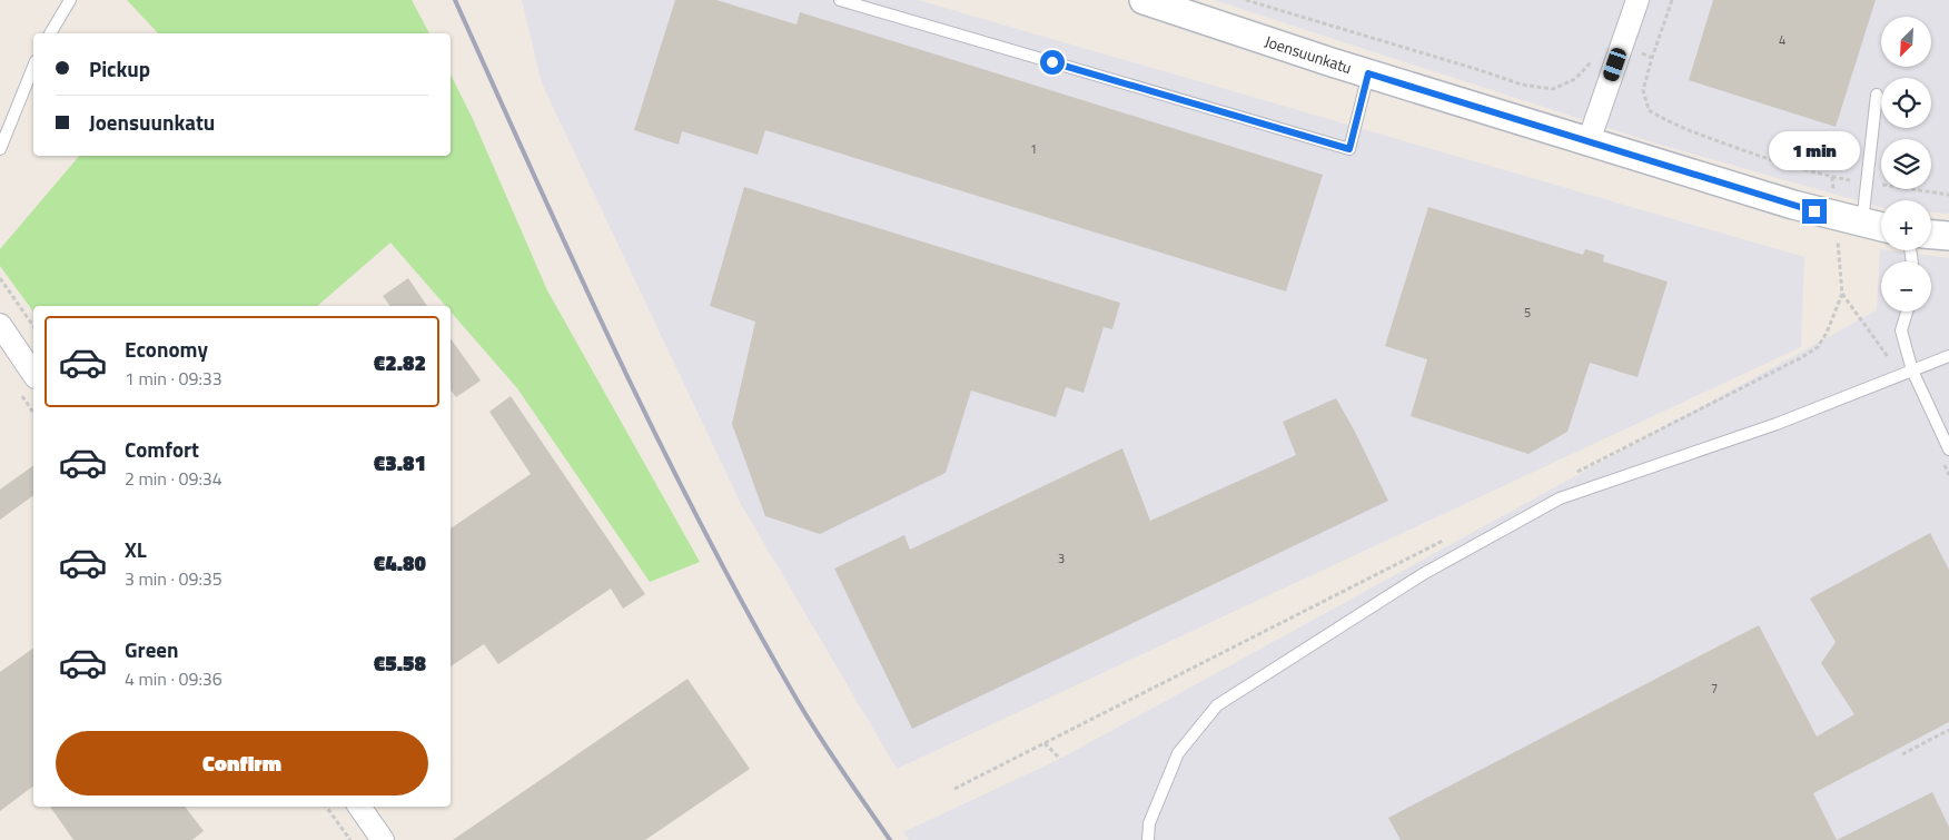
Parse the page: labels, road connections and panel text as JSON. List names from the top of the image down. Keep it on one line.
{"streets":{"street":["Joensuunkatu"]},"house_numbers":["4","1","5","3","7"],"north":"bottom left","page":{"map_buttons":["+","−"],"banner":["Pickup","Joensuunkatu"],"bubble":"1 min","list":[{"name":"Economy","note":"1 min · 09:33","value":"€2.82"},{"name":"Comfort","note":"2 min · 09:34","value":"€3.81"},{"name":"XL","note":"3 min · 09:35","value":"€4.80"},{"name":"Green","note":"4 min · 09:36","value":"€5.58"}],"buttons":"Confirm"}}
